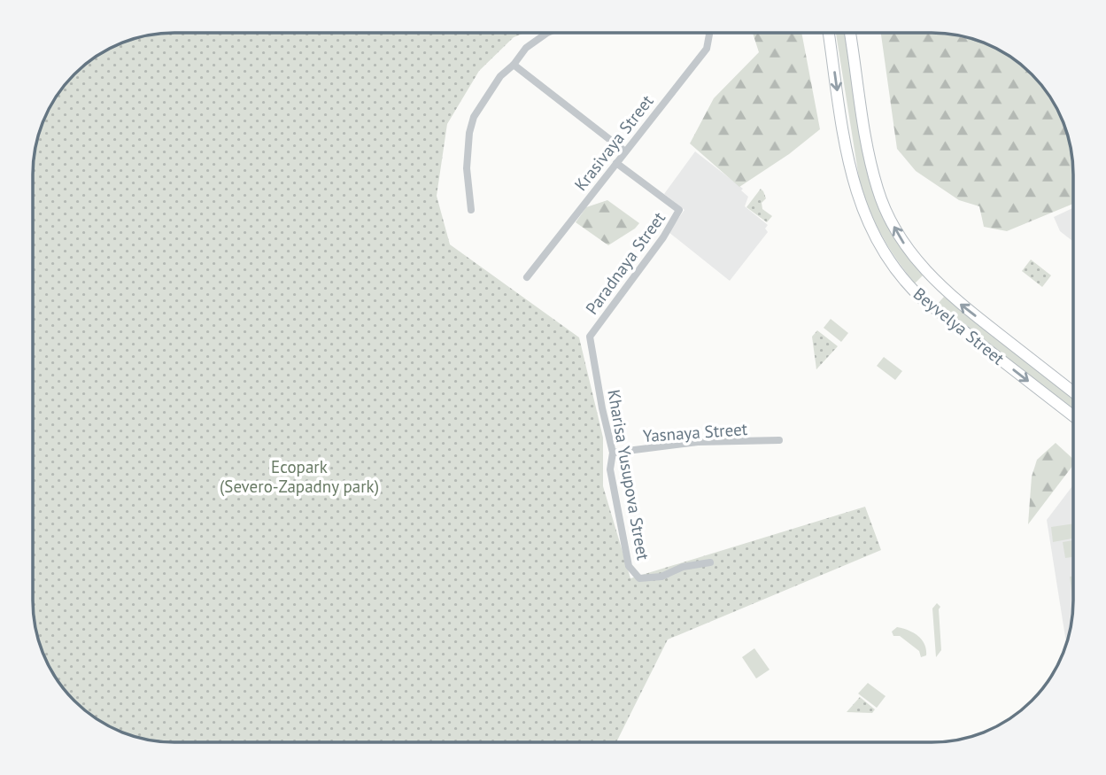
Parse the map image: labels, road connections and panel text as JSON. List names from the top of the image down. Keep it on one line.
{"streets":{"main road":["Beyvelya Street"],"street":["Krasivaya Street","Paradnaya Street","Yasnaya Street","Kharisa Yusupova Street"]},"crossings":[["Krasivaya Street","Paradnaya Street"],["Paradnaya Street","Kharisa Yusupova Street"],["Yasnaya Street","Kharisa Yusupova Street"]],"parks":["Ecopark (Severo-Zapadny park)"]}
